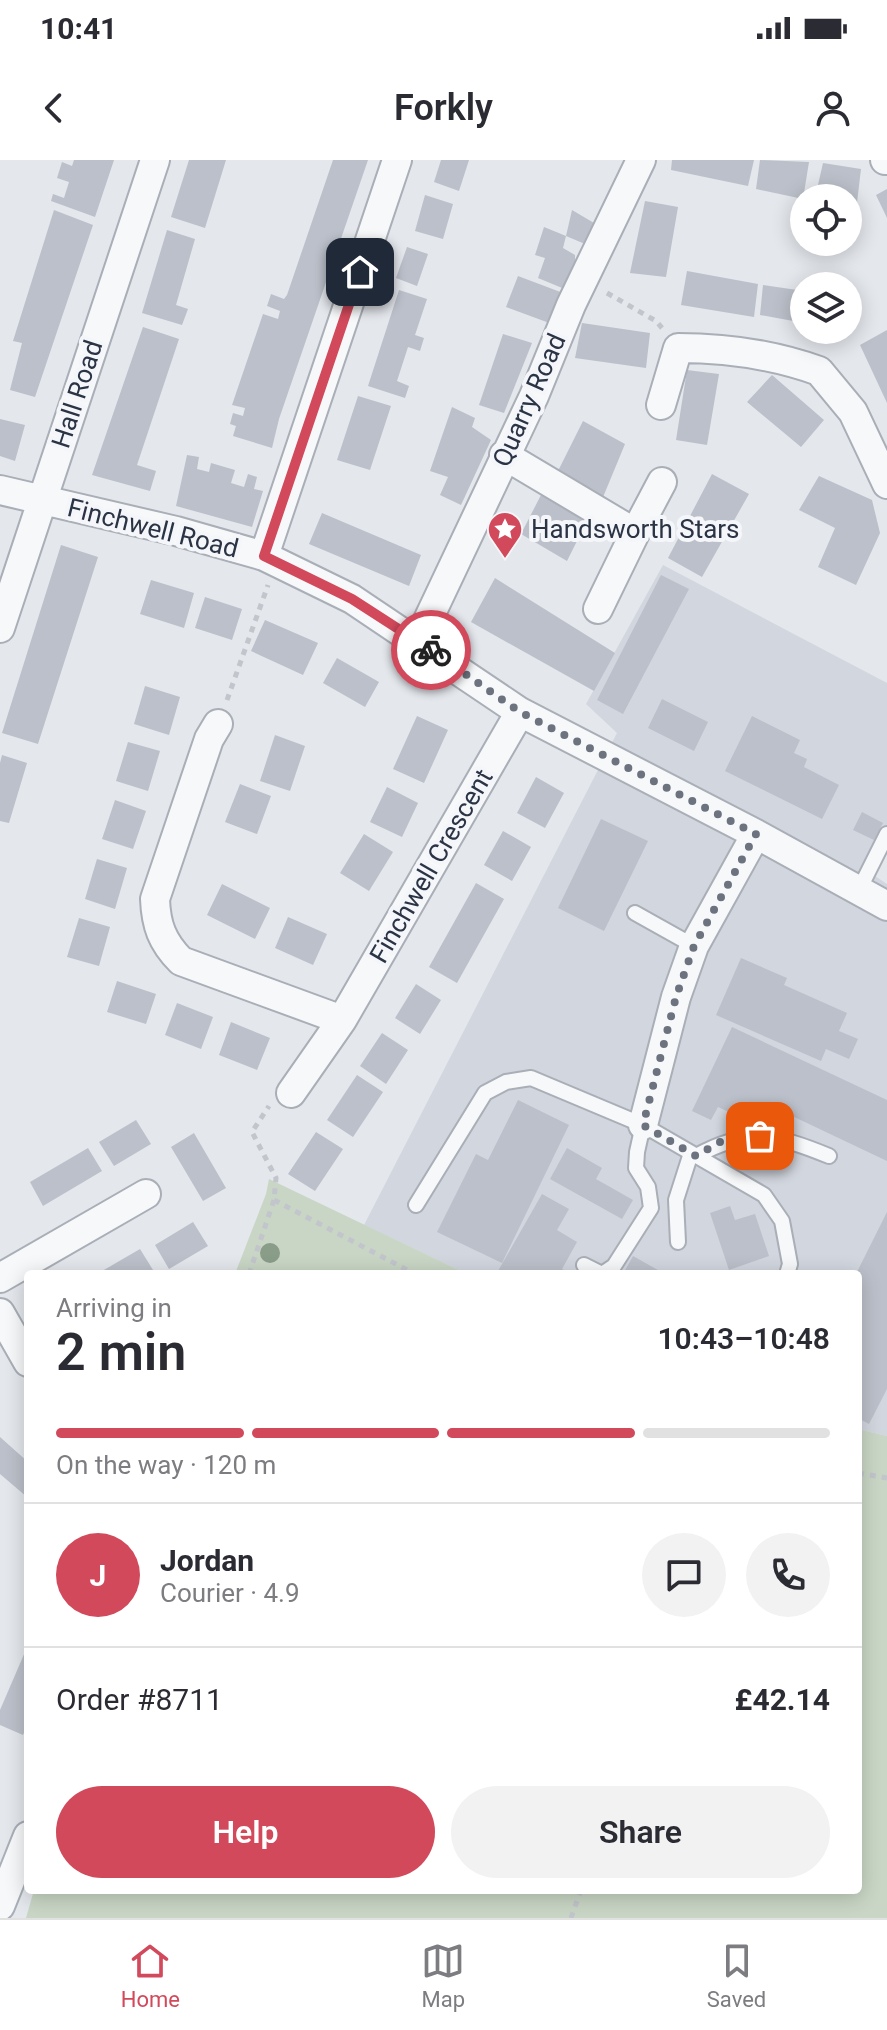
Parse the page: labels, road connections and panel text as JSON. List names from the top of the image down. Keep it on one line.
{"streets":{"street":["Hall Road","Quarry Road","Finchwell Road","Finchwell Crescent"]},"crossings":[["Hall Road","Finchwell Road"],["Quarry Road","Finchwell Road"],["Finchwell Road","Finchwell Crescent"]],"places":{"place":["Handsworth Stars"]},"page":{"status":"10:41","header":"Forkly","heading":["2 min","Arriving in","10:43–10:48"],"panel":["Jordan","Courier · 4.9","Order #8711","£42.14"],"bar":"On the way · 120 m","round":"J","buttons":["Help","Share"],"tabs":["Home","Map","Saved"]}}
